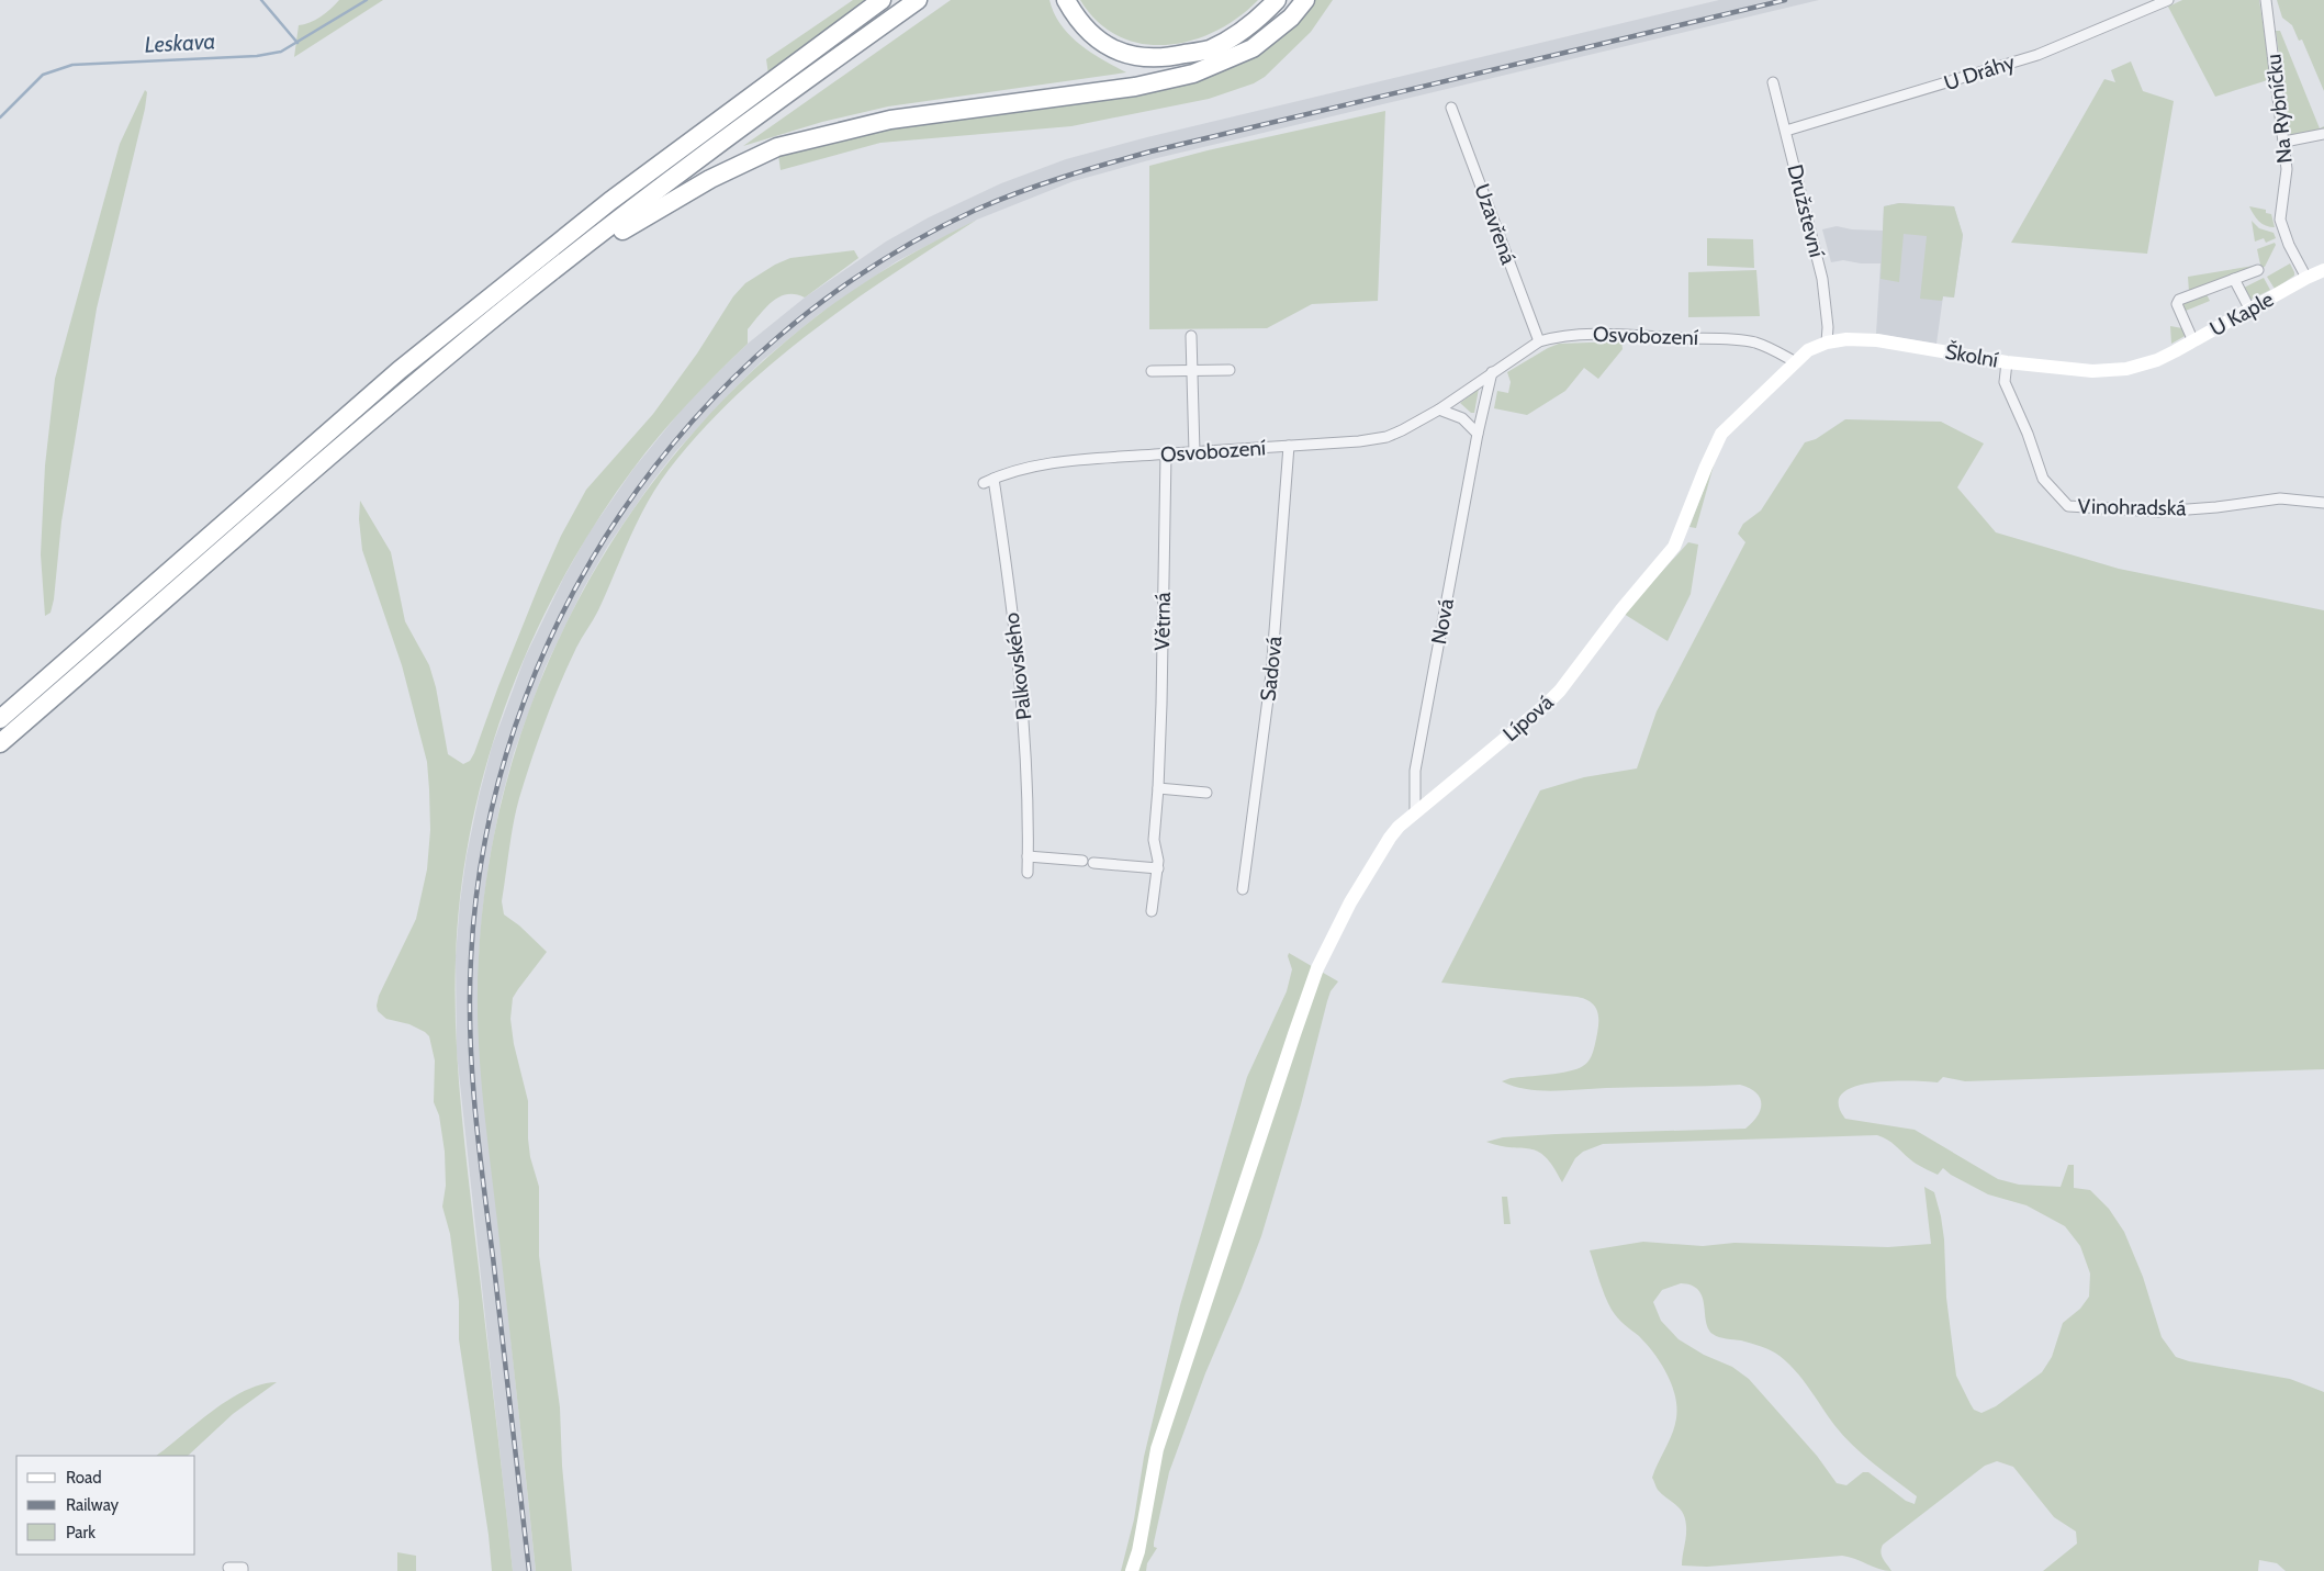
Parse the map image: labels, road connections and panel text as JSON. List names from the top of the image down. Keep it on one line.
{"streets":{"street":["U Dráhy","Na Rybníčku","Družstevní","Uzavřená","U Kaple","Osvobození","Školní","Vinohradská","Větrná","Nová","Palkovského","Sadová","Lípová"]},"crossings":[["U Dráhy","Družstevní"],["Na Rybníčku","U Kaple"],["Družstevní","Školní"],["Uzavřená","Osvobození"],["U Kaple","Školní"],["Osvobození","Školní"],["Osvobození","Větrná"],["Osvobození","Nová"],["Osvobození","Palkovského"],["Osvobození","Sadová"],["Školní","Vinohradská"],["Školní","Lípová"],["Nová","Lípová"]],"water":["Leskava"],"legend":["Road","Railway","Park"]}
